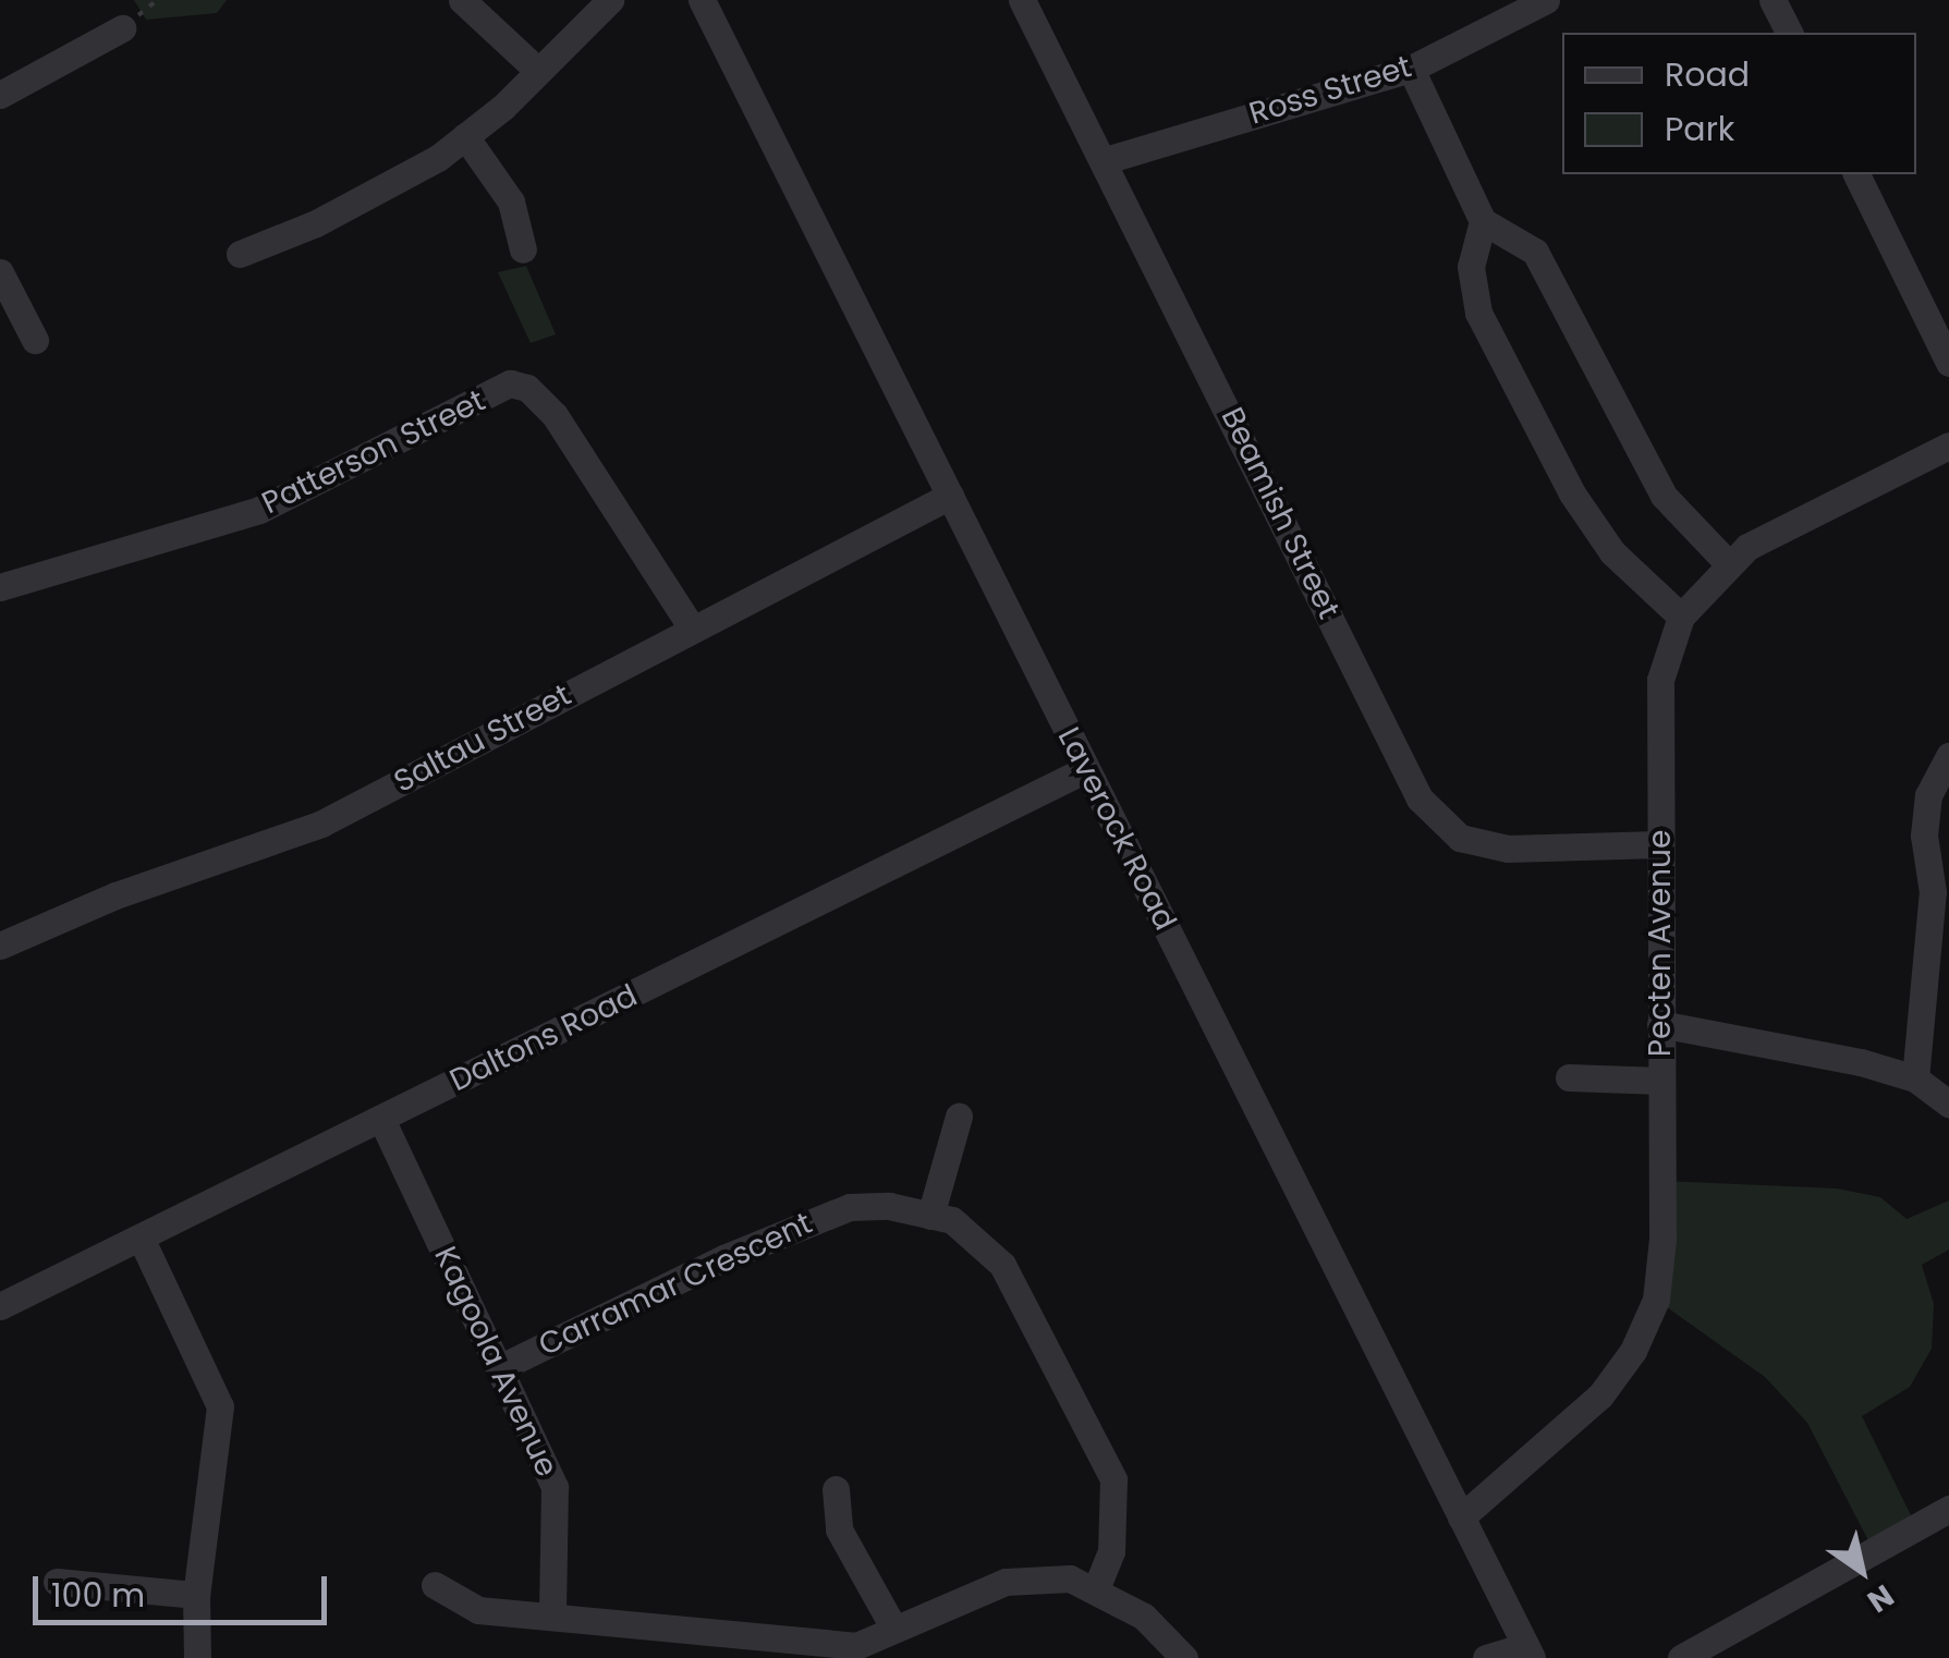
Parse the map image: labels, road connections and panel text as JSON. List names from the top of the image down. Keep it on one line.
{"streets":{"street":["Ross Street","Patterson Street","Beamish Street","Saltau Street","Laverock Road","Pecten Avenue","Daltons Road","Carramar Crescent","Kagoola Avenue"]},"crossings":[["Ross Street","Beamish Street"],["Patterson Street","Saltau Street"],["Beamish Street","Pecten Avenue"],["Saltau Street","Laverock Road"],["Laverock Road","Pecten Avenue"],["Laverock Road","Daltons Road"],["Daltons Road","Kagoola Avenue"],["Carramar Crescent","Kagoola Avenue"]],"legend":["Road","Park"],"scale_bar":"100 m","north":"bottom right"}
